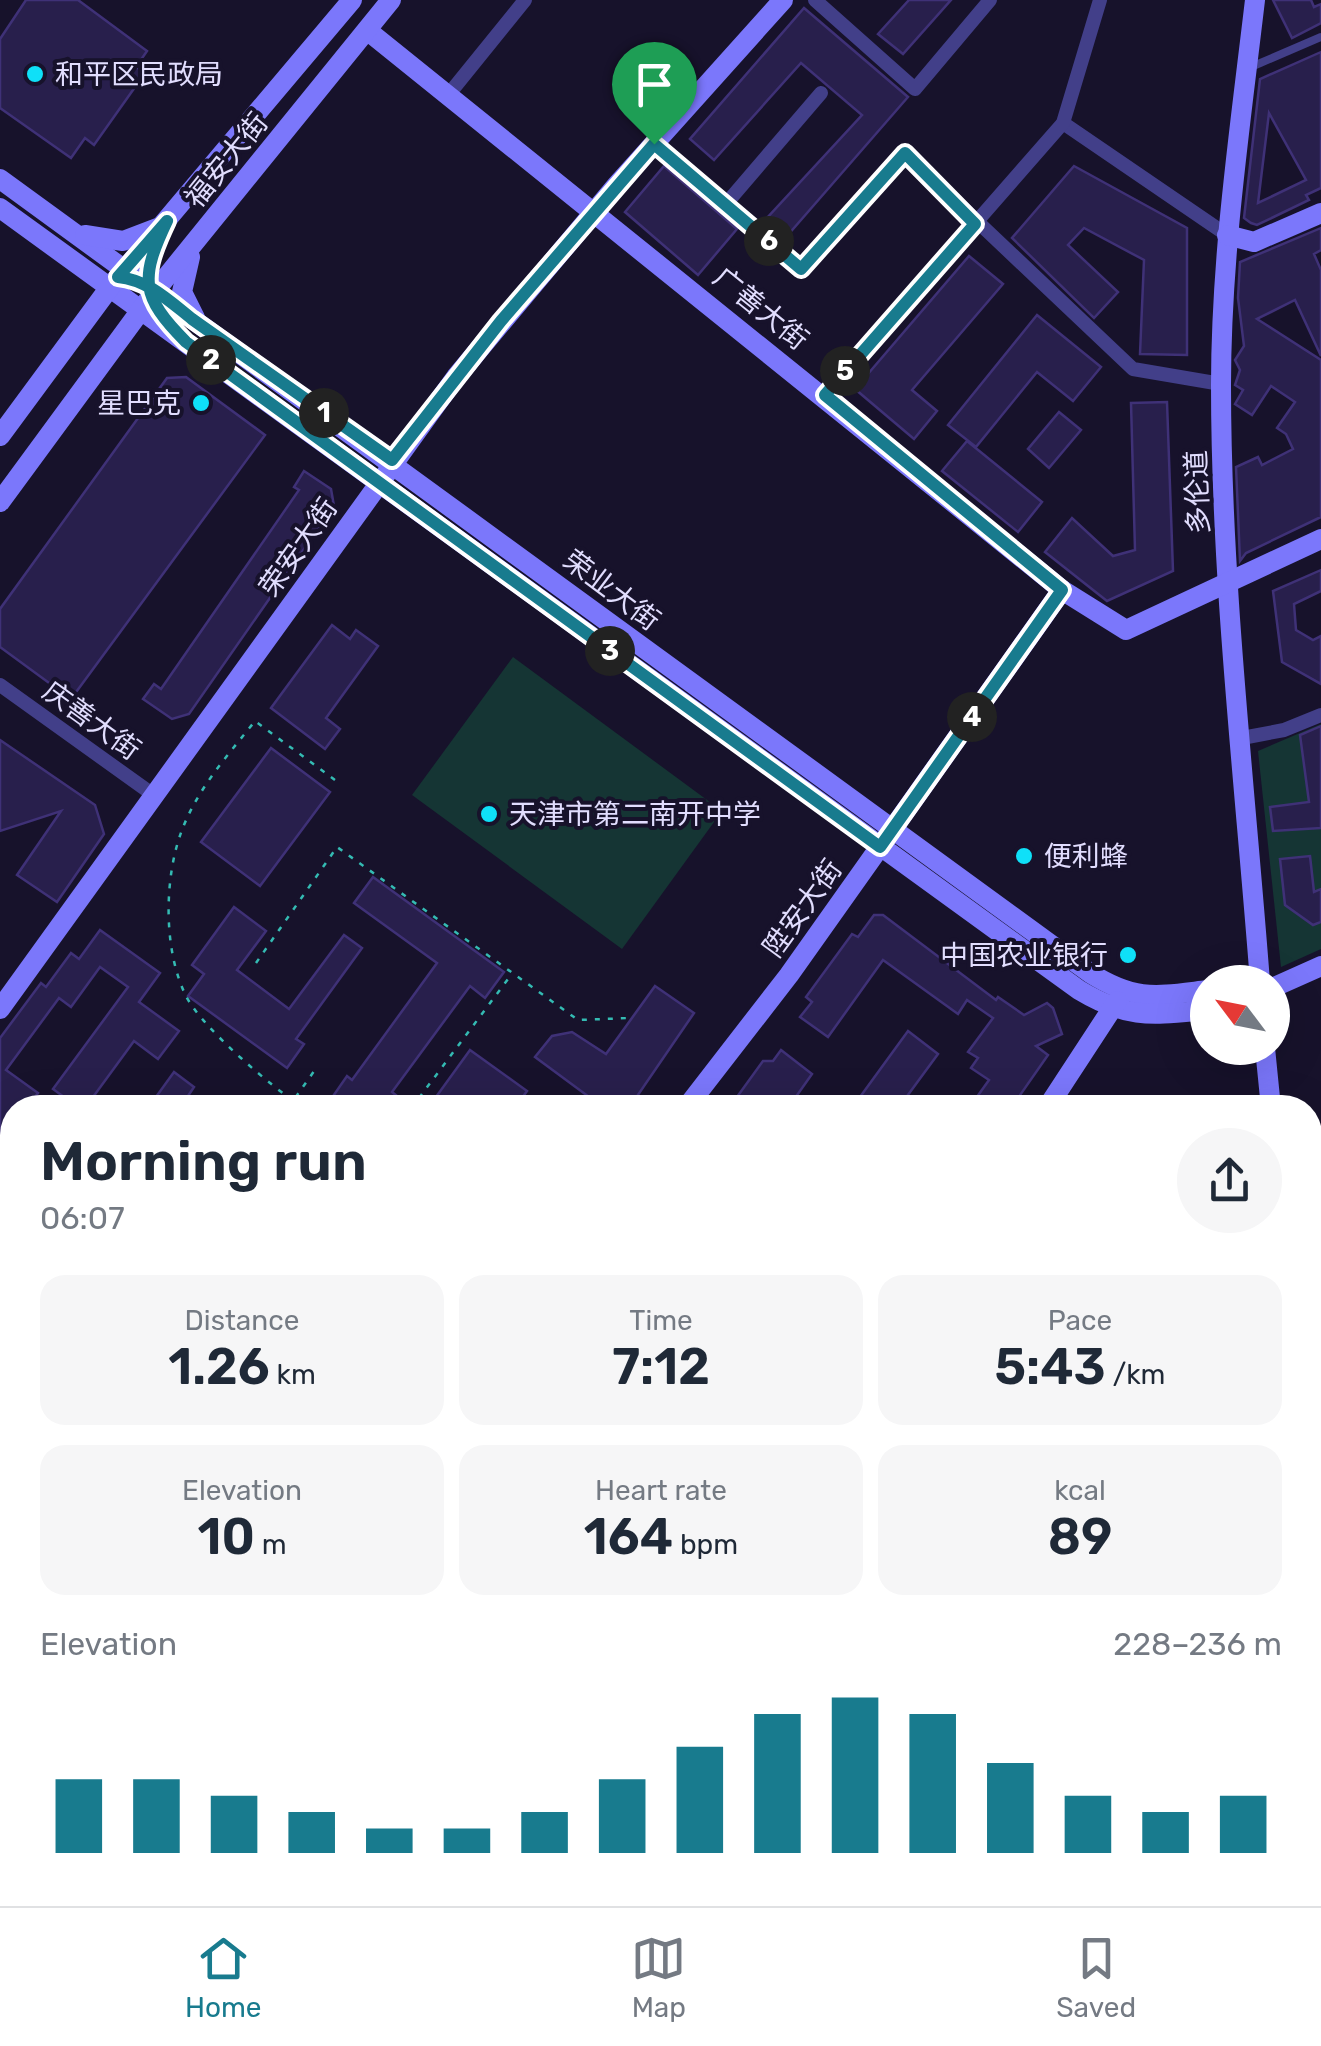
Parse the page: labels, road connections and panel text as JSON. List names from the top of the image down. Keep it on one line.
{"streets":{"street":["福安大街","广善大街","多伦道","荣安大街","荣业大街","庆善大街","陞安大街"]},"crossings":[["福安大街","广善大街"],["福安大街","荣业大街"],["广善大街","多伦道"],["广善大街","荣安大街"],["广善大街","陞安大街"],["荣安大街","荣业大街"],["荣安大街","庆善大街"],["荣业大街","陞安大街"]],"places":["和平区民政局","星巴克","天津市第二南开中学","便利蜂","中国农业银行"],"north":"top left","page":{"pins":["6","2","5","1","3","4"],"heading":["Morning run","06:07"],"stats":[["Distance","1.26 km"],["Time","7:12"],["Pace","5:43 /km"],["Elevation","10 m"],["Heart rate","164 bpm"],["kcal","89"]],"chart":["Elevation","228–236 m"],"tabs":["Home","Map","Saved"]}}
